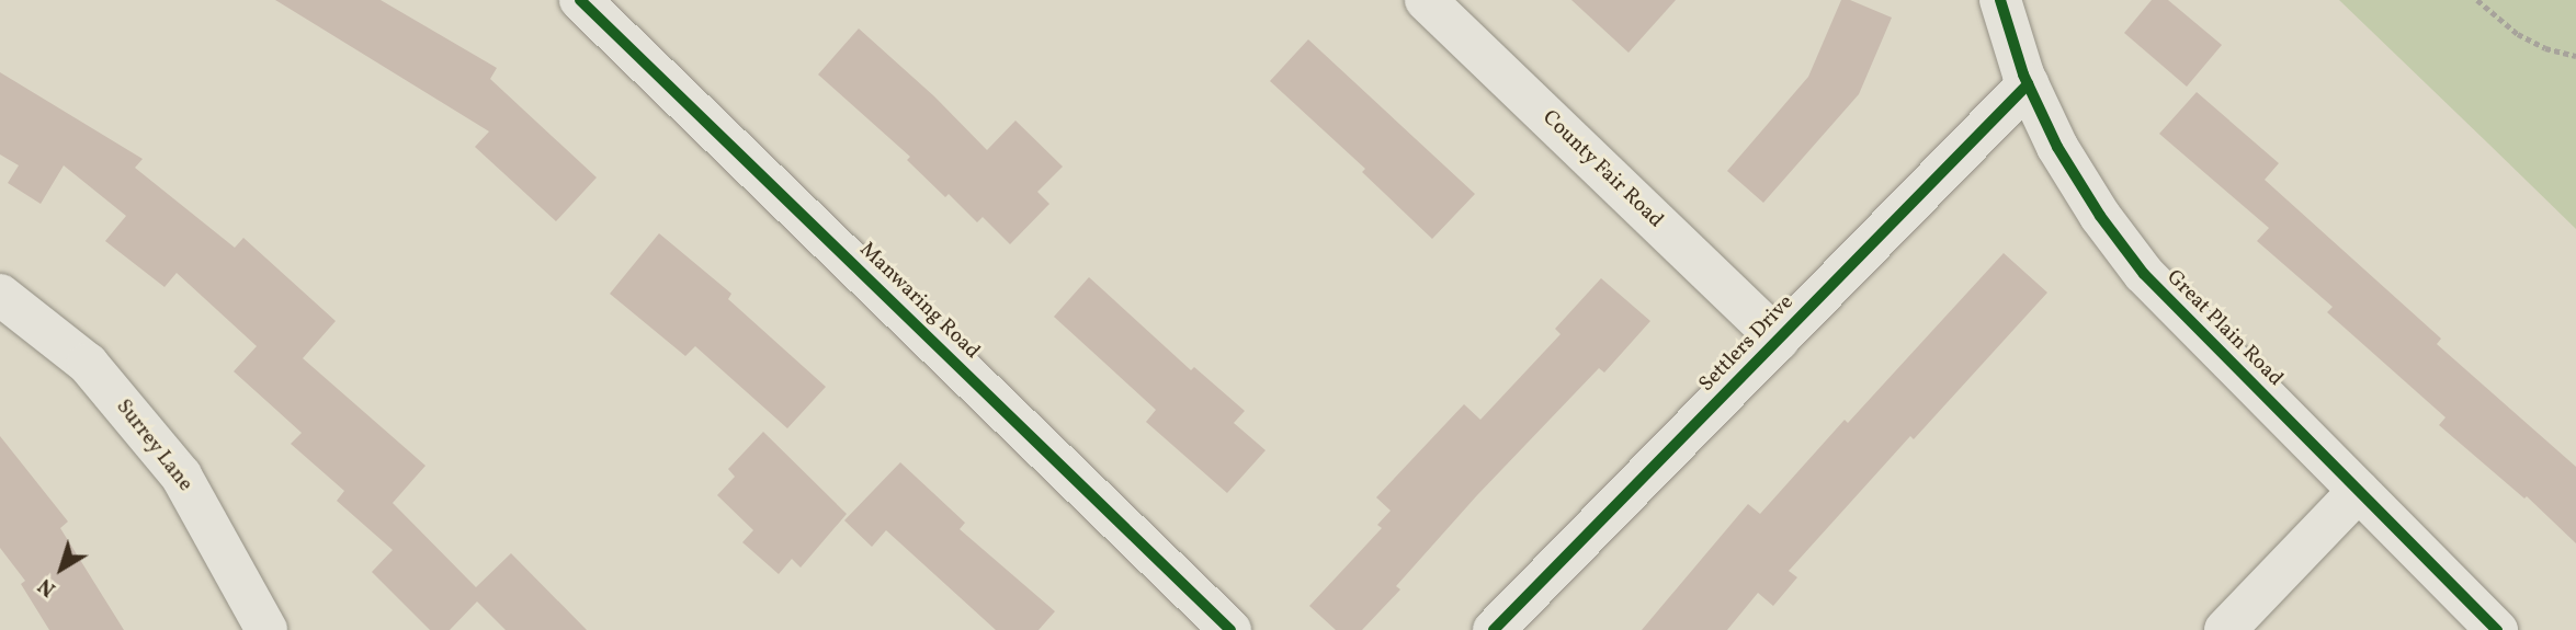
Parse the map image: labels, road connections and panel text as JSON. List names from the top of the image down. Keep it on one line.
{"streets":{"street":["County Fair Road","Manwaring Road","Great Plain Road","Settlers Drive","Surrey Lane"]},"crossings":[["County Fair Road","Settlers Drive"],["Great Plain Road","Settlers Drive"]],"north":"bottom left"}
